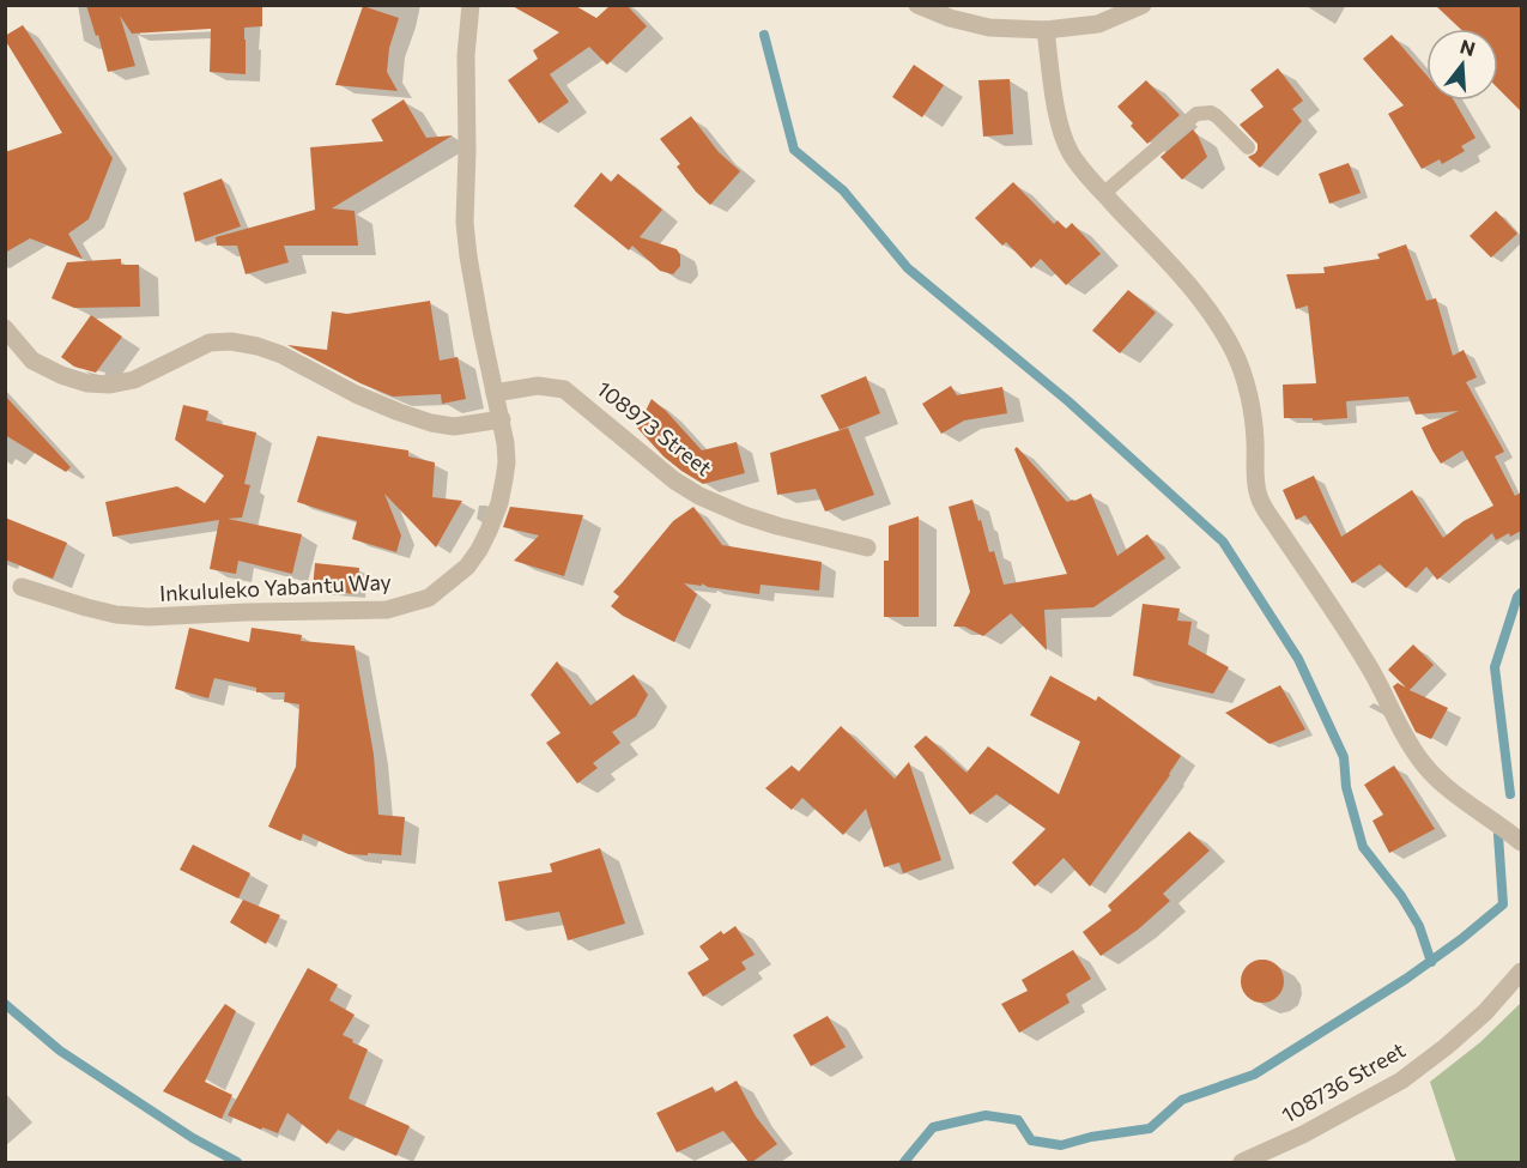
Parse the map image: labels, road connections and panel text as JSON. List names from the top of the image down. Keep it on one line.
{"streets":{"street":["108973 Street","Inkululeko Yabantu Way","108736 Street"]},"crossings":[["108973 Street","Inkululeko Yabantu Way"]],"north":"top"}
